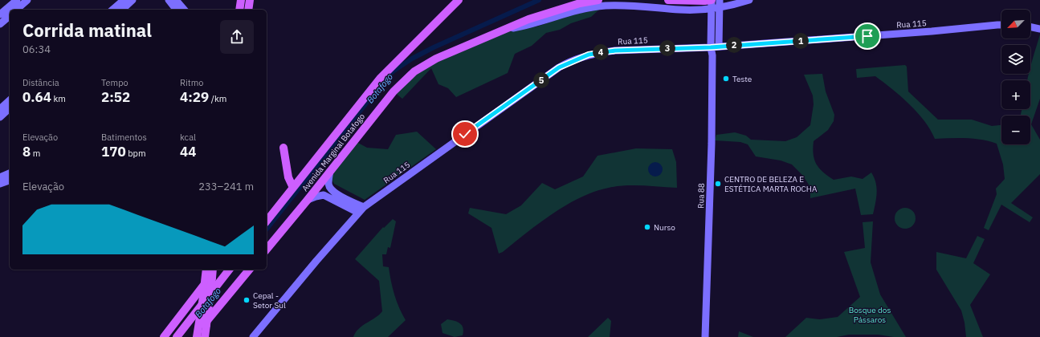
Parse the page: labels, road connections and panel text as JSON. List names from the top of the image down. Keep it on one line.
{"streets":{"main road":["Avenida Marginal Botafogo"],"street":["Rua 115","Rua 88"]},"crossings":[["Rua 115","Rua 88"],["Avenida Marginal Botafogo","Rua 88"]],"water":["Botafogo"],"parks":["Bosque dos Pássaros"],"places":["Teste","CENTRO DE BELEZA E ESTÉTICA MARTA ROCHA","Nurso","Cepal - Setor Sul"],"north":"bottom left","page":{"map_buttons":["+","−"],"heading":["Corrida matinal","06:34"],"pins":["1","2","3","4","5"],"stats":[["Distância","0.64 km"],["Tempo","2:52"],["Ritmo","4:29 /km"],["Elevação","8 m"],["Batimentos","170 bpm"],["kcal","44"]],"chart":["Elevação","233–241 m"]}}
